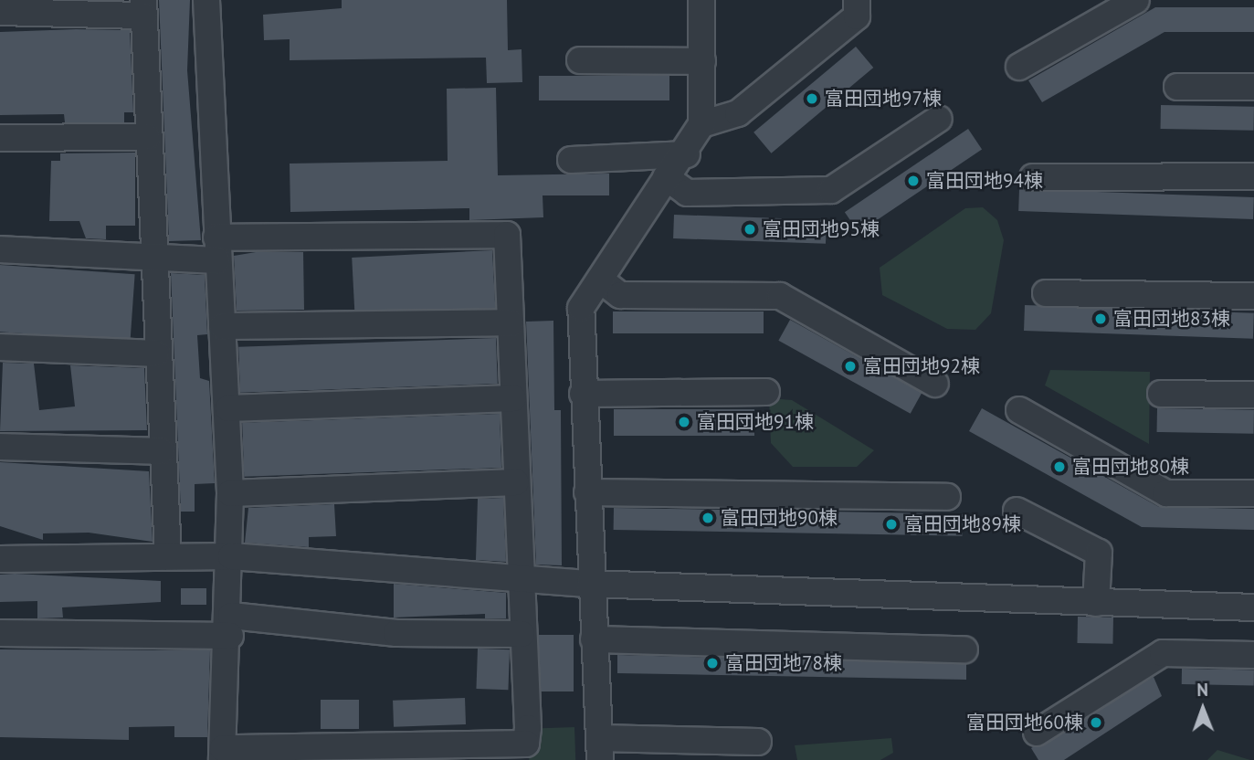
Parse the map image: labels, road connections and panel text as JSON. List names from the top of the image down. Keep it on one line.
{"places":["富田団地97棟","富田団地94棟","富田団地95棟","富田団地83棟","富田団地92棟","富田団地91棟","富田団地80棟","富田団地90棟","富田団地89棟","富田団地78棟","富田団地60棟"],"north":"top"}
